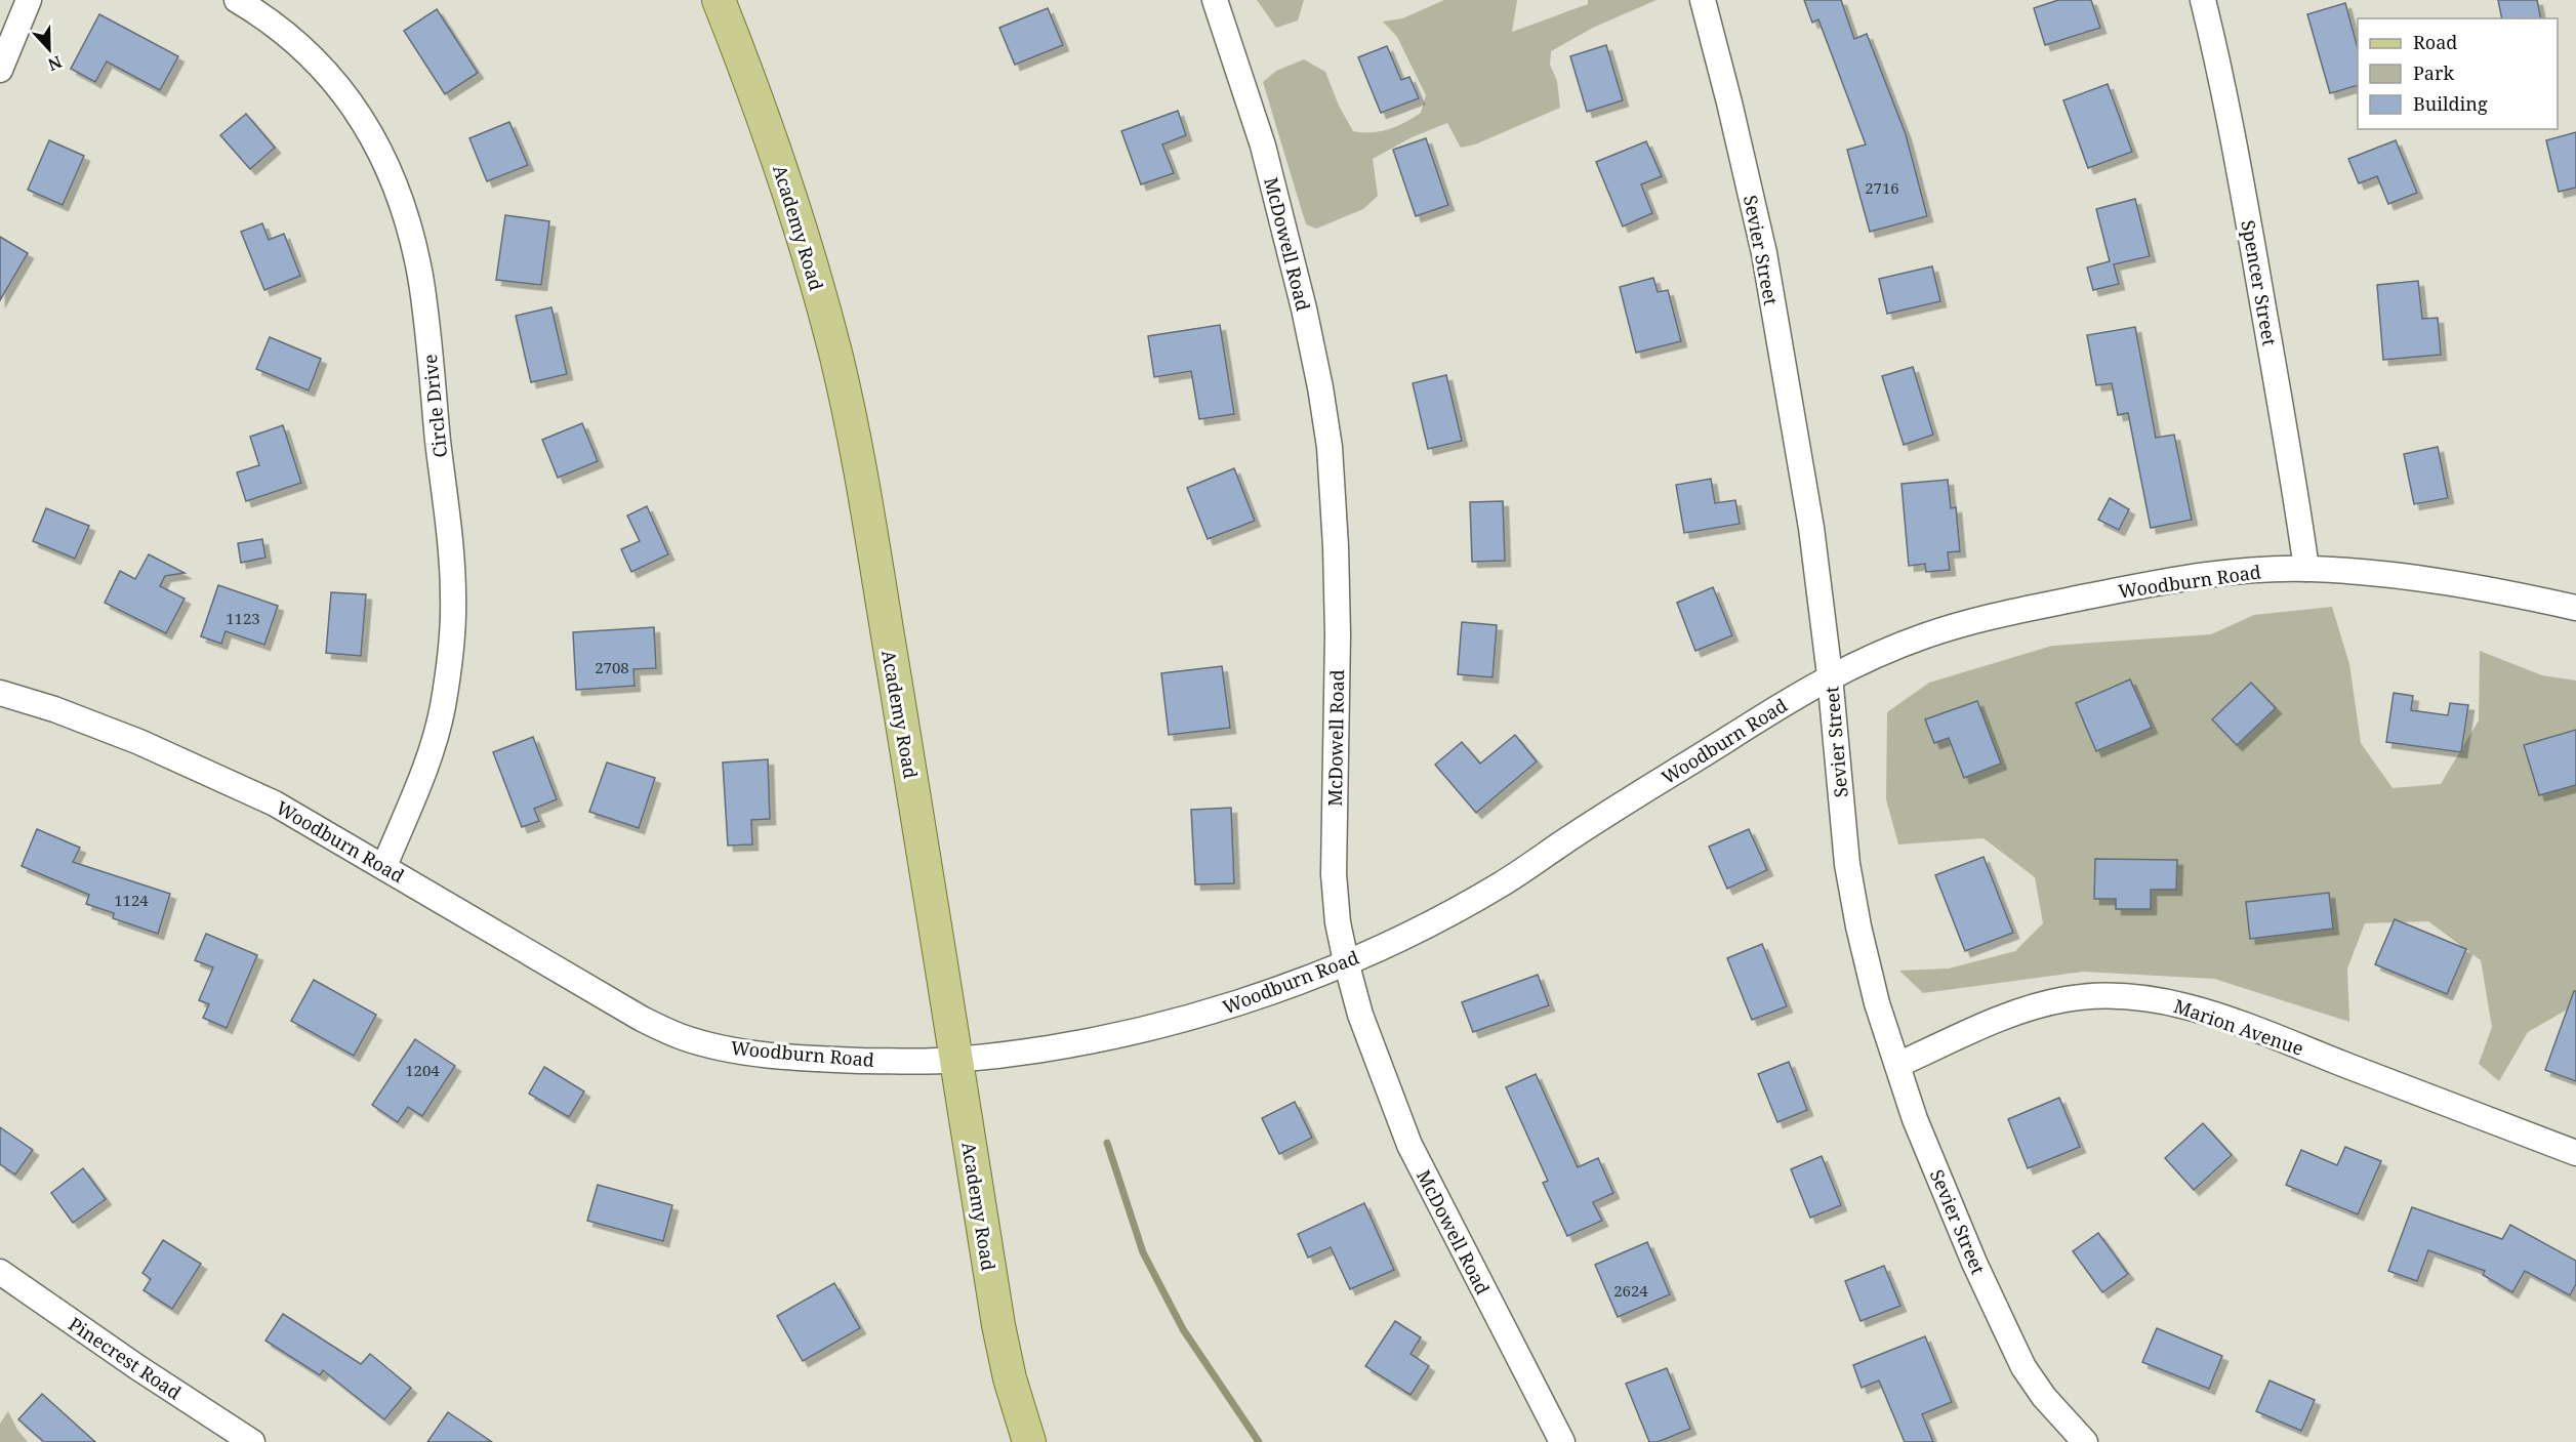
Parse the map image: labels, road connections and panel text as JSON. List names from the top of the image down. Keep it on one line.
{"streets":{"main road":["Academy Road"],"street":["McDowell Road","Sevier Street","Spencer Street","Circle Drive","Woodburn Road","Marion Avenue","Pinecrest Road"]},"crossings":[["Academy Road","Woodburn Road"],["McDowell Road","Woodburn Road"],["Sevier Street","Woodburn Road"],["Sevier Street","Marion Avenue"],["Spencer Street","Woodburn Road"],["Circle Drive","Woodburn Road"]],"house_numbers":["2716","1123","2708","1124","1204","2624"],"legend":["Road","Park","Building"],"north":"bottom"}
